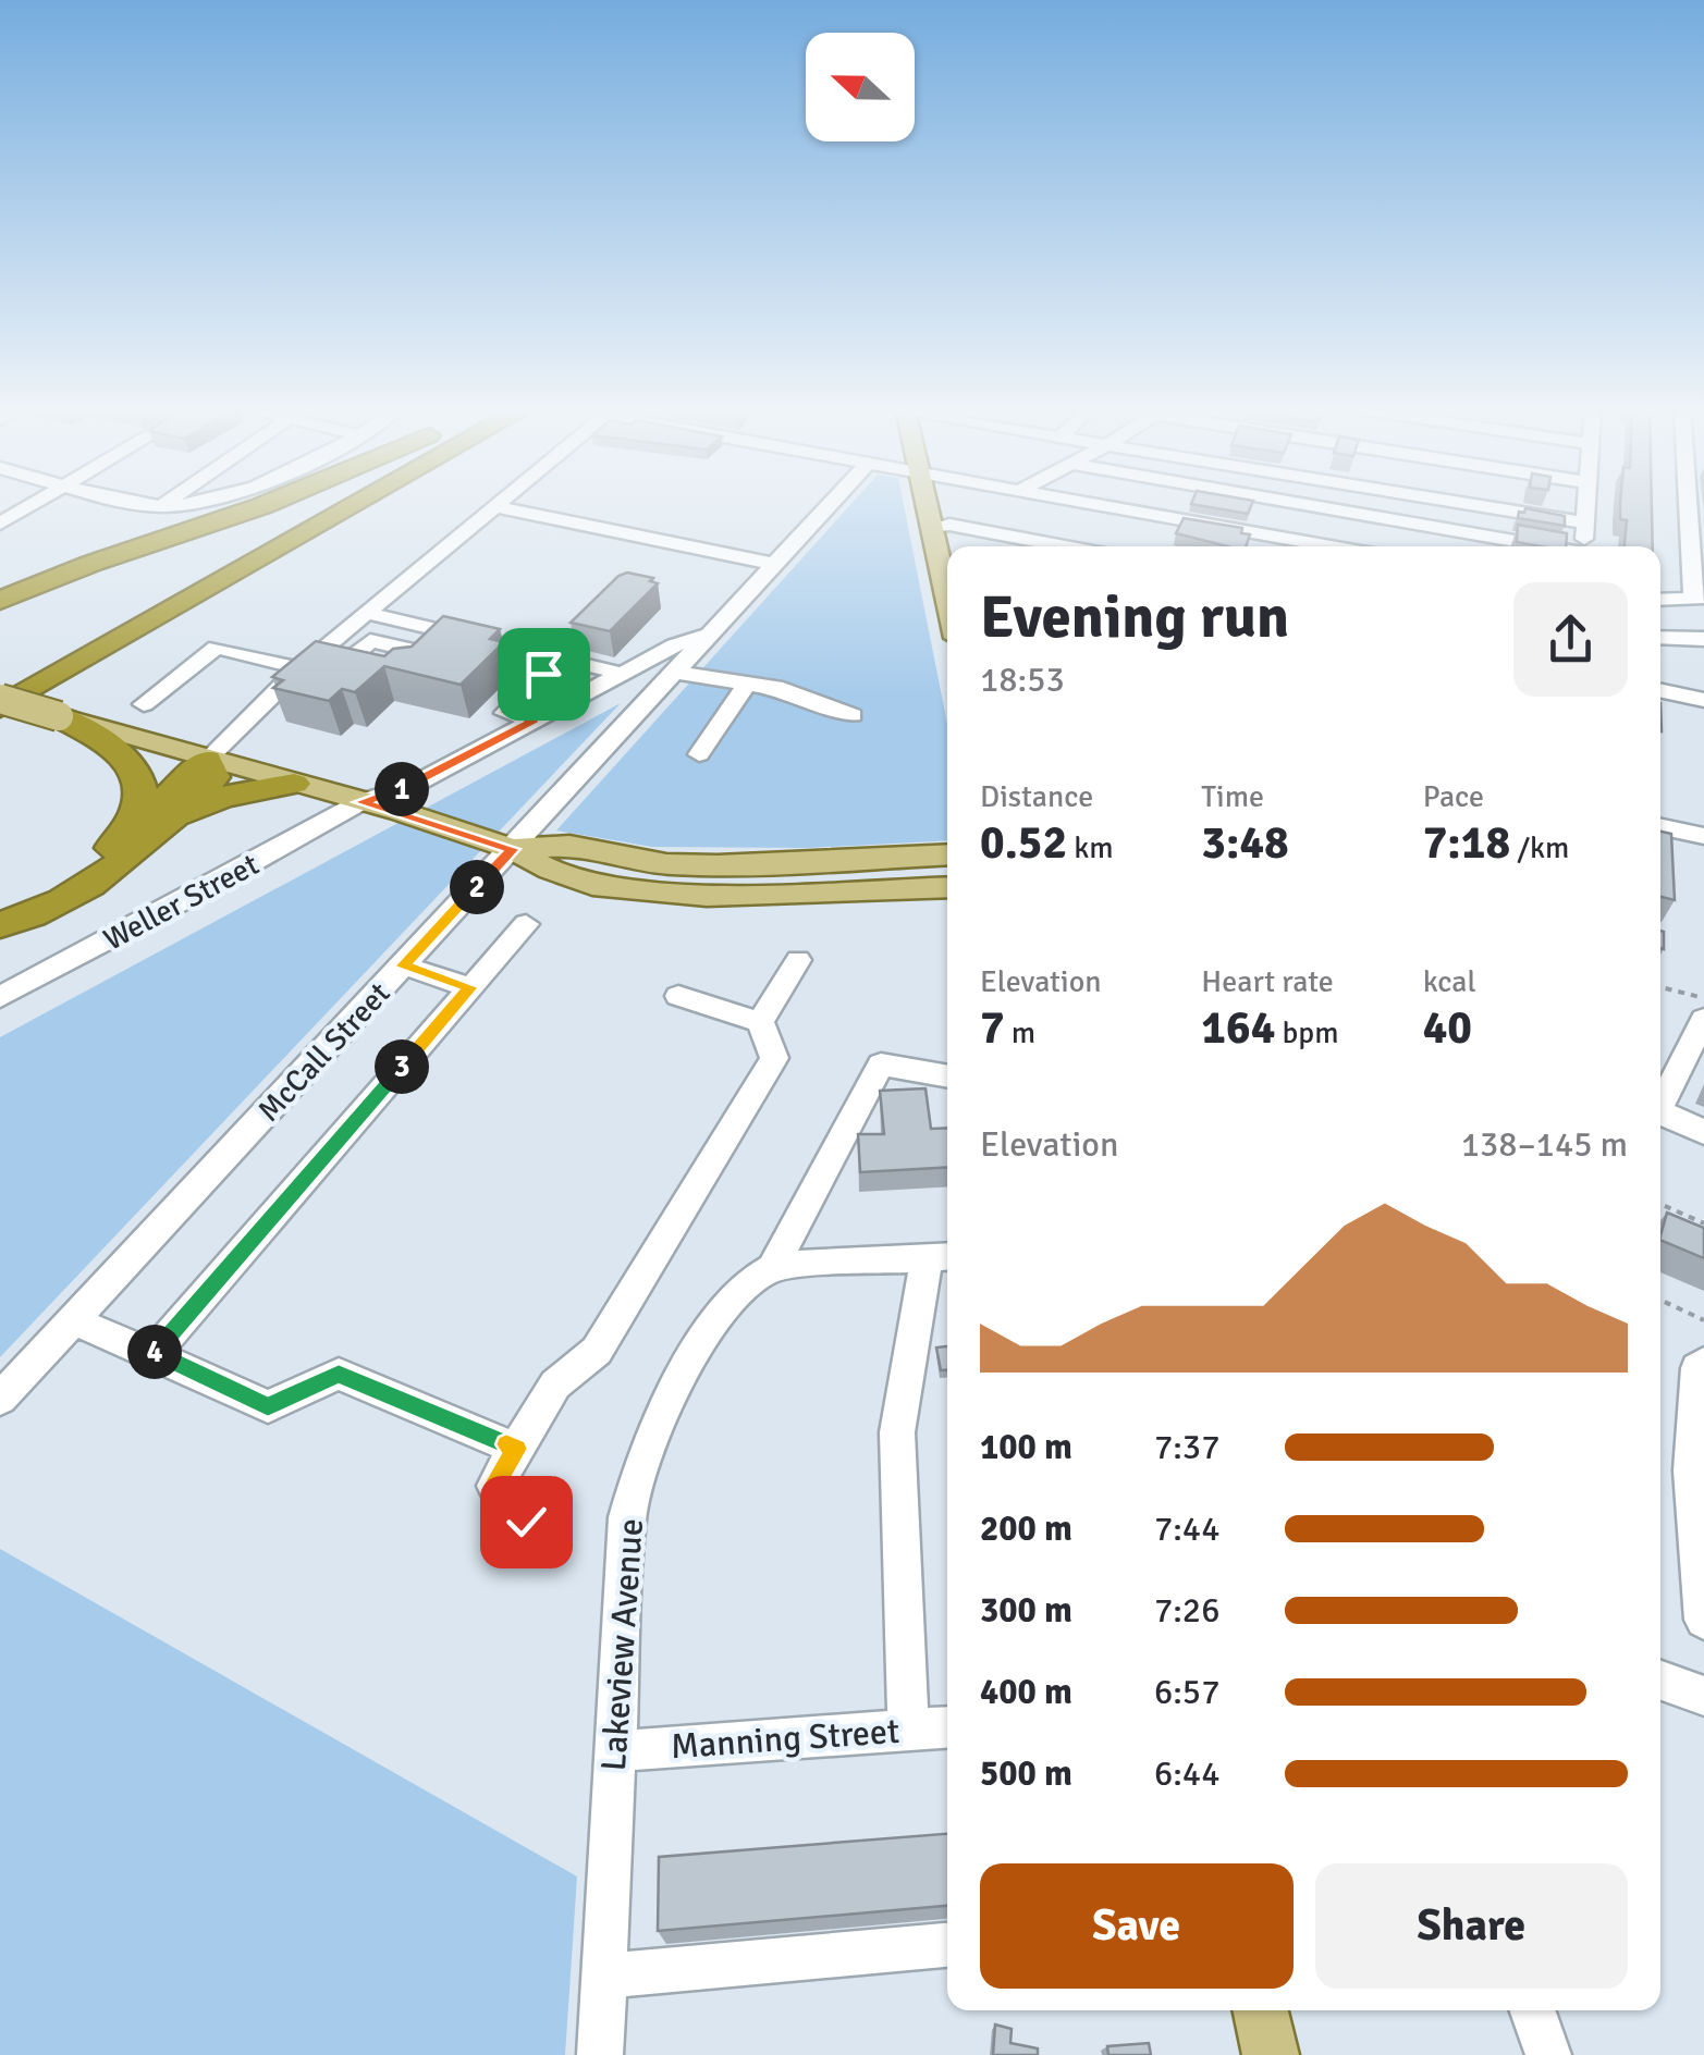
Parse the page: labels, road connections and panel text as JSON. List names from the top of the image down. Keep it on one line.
{"streets":{"street":["Weller Street","McCall Street","Lakeview Avenue","Manning Street"]},"crossings":[["Weller Street","McCall Street"],["Lakeview Avenue","Manning Street"]],"north":"left","page":{"heading":["Evening run","18:53"],"stats":[["Distance","0.52 km"],["Time","3:48"],["Pace","7:18 /km"],["Elevation","7 m"],["Heart rate","164 bpm"],["kcal","40"]],"pins":["1","2","3","4"],"chart":["Elevation","138–145 m"],"list":[{"name":"100 m","note":"7:37"},{"name":"200 m","note":"7:44"},{"name":"300 m","note":"7:26"},{"name":"400 m","note":"6:57"},{"name":"500 m","note":"6:44"}],"buttons":["Save","Share"]}}
